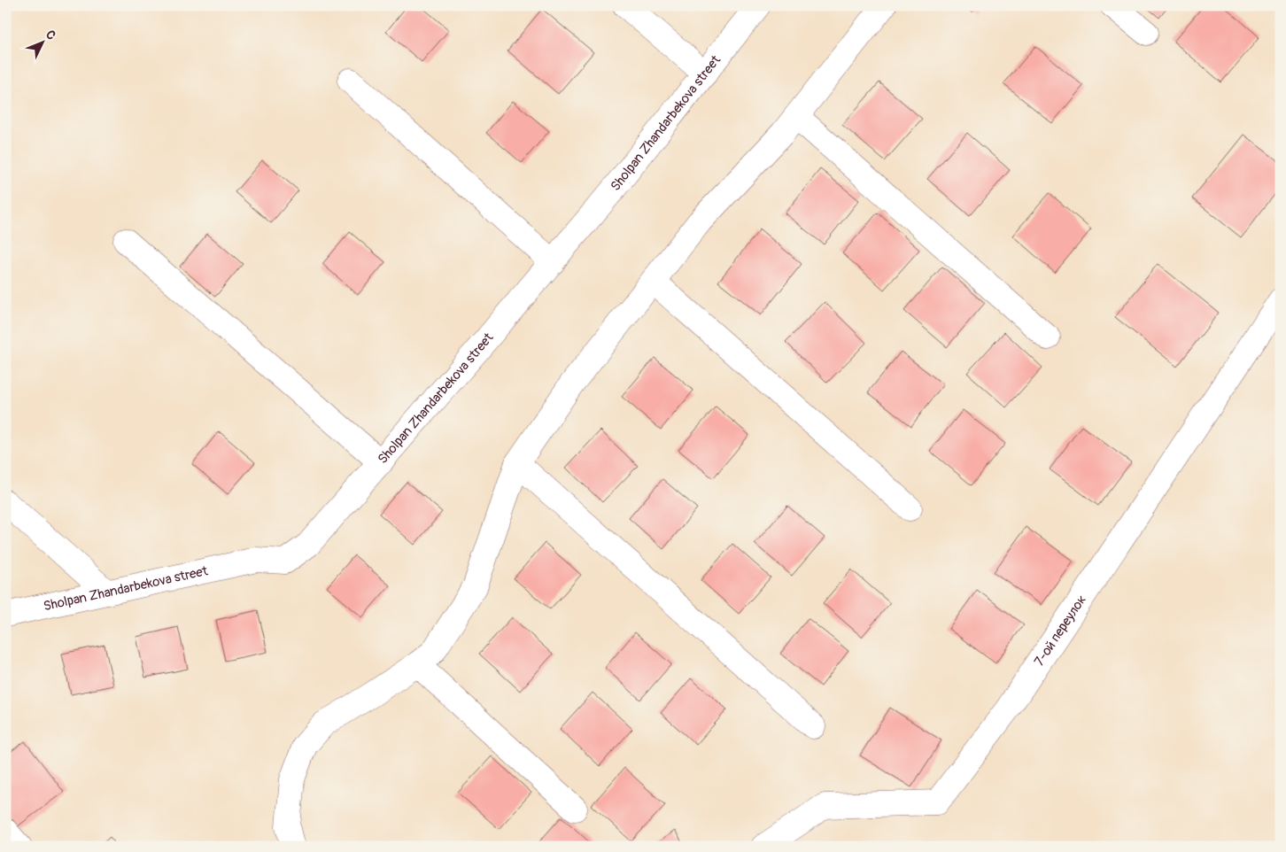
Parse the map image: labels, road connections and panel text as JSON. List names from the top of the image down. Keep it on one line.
{"streets":{"street":["Sholpan Zhandarbekova street","7-ой переулок"]},"north":"top right"}
